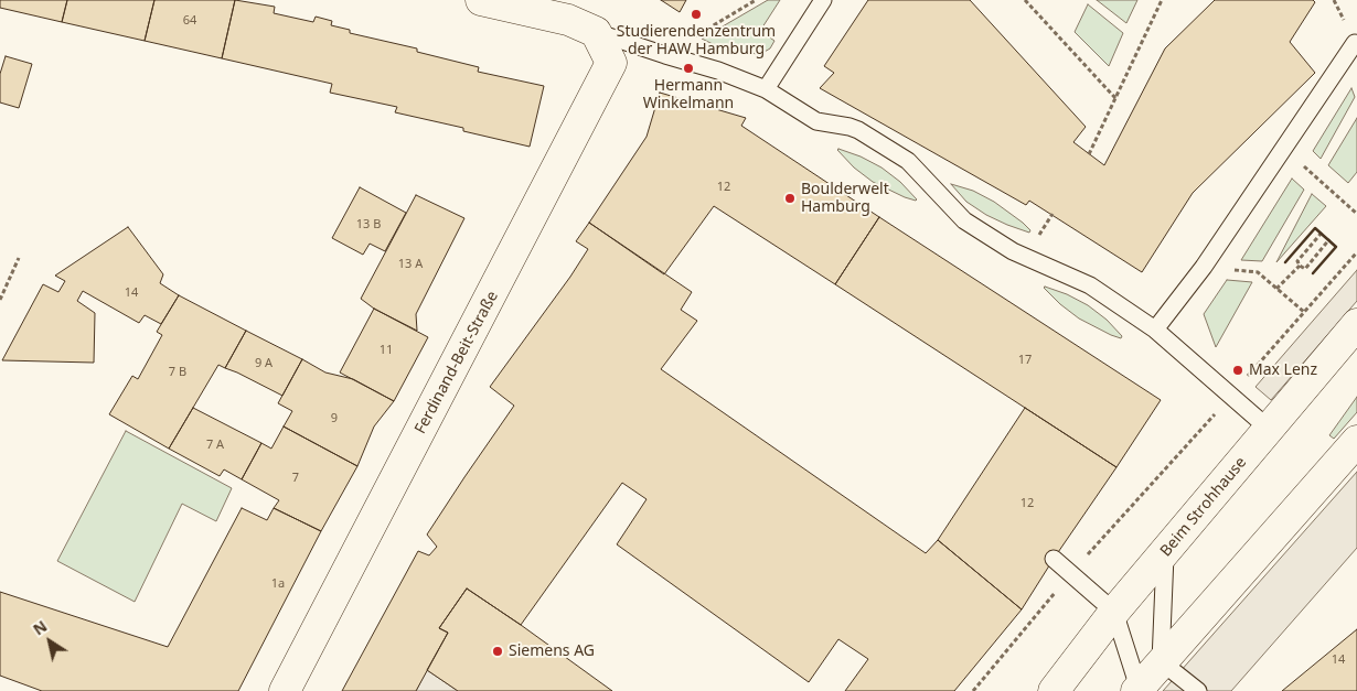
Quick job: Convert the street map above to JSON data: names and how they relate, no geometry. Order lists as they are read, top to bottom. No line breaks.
{"streets":{"street":["Ferdinand-Beit-Straße","Beim Strohhause"]},"places":["Studierendenzentrum der HAW Hamburg","Hermann Winkelmann","Boulderwelt Hamburg","Max Lenz","Siemens AG"],"house_numbers":["64","12","13 B","13 A","14","11","17","9 A","7 B","9","7 A","7","12","1a","14"],"north":"top left"}
